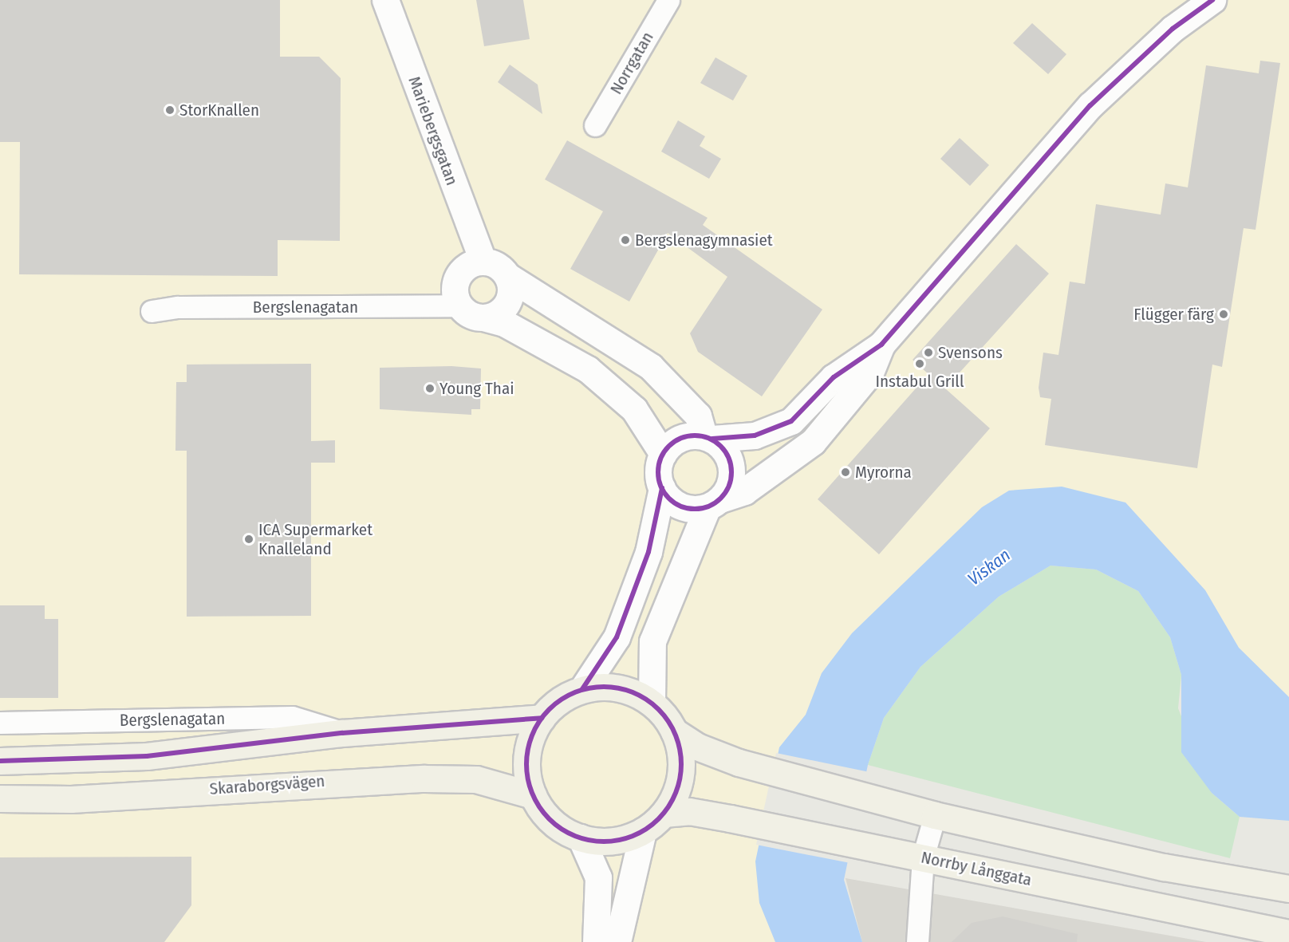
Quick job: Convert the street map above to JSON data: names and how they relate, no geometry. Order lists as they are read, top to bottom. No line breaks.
{"streets":{"main road":["Skaraborgsvägen","Norrby Långgata"],"street":["Norrgatan","Mariebergsgatan","Bergslenagatan"]},"crossings":[["Mariebergsgatan","Bergslenagatan"],["Skaraborgsvägen","Norrby Långgata"]],"water":["Viskan"],"places":["StorKnallen","Bergslenagymnasiet","Flügger färg","Svensons","Instabul Grill","Young Thai","Myrorna","ICA Supermarket Knalleland"]}
